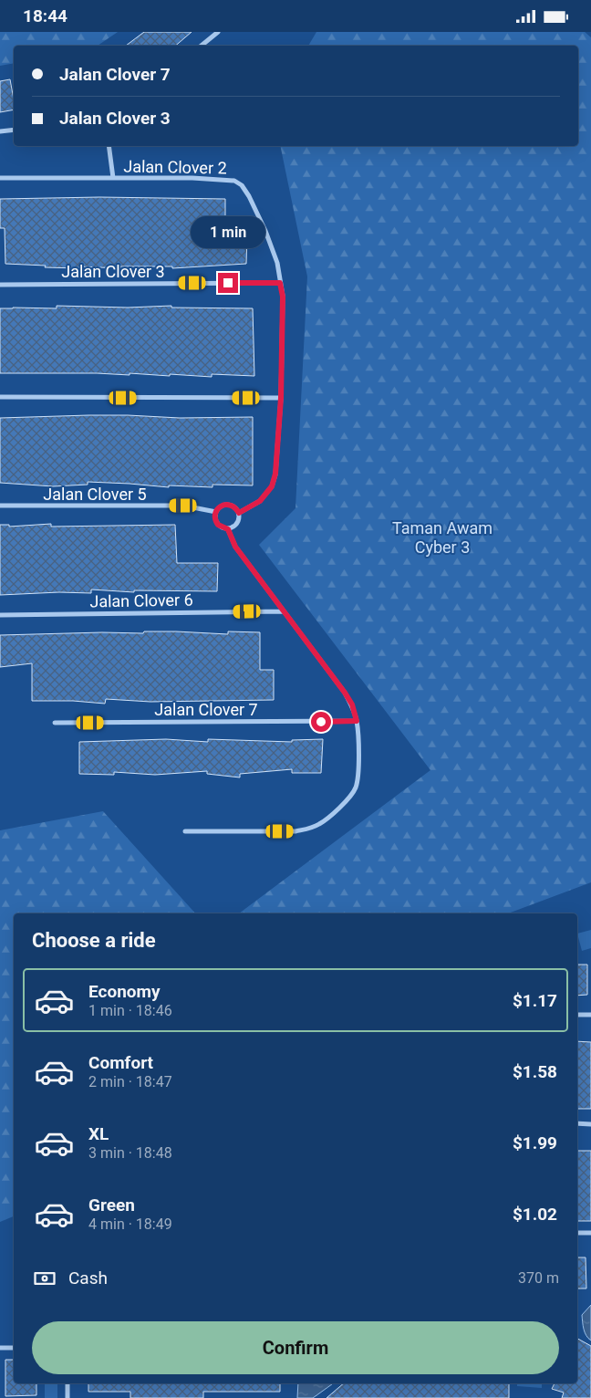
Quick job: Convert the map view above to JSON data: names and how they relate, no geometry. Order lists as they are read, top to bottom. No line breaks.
{"streets":{"street":["Jalan Clover 2","Jalan Clover 3","Jalan Clover 5","Jalan Clover 6","Jalan Clover 7"]},"crossings":[["Jalan Clover 2","Jalan Clover 3"],["Jalan Clover 2","Jalan Clover 5"]],"parks":["Taman Awam Cyber 3"],"page":{"status":"18:44","banner":["Jalan Clover 7","Jalan Clover 3"],"bubble":"1 min","heading":"Choose a ride","list":[{"name":"Economy","note":"1 min · 18:46","value":"$1.17"},{"name":"Comfort","note":"2 min · 18:47","value":"$1.58"},{"name":"XL","note":"3 min · 18:48","value":"$1.99"},{"name":"Green","note":"4 min · 18:49","value":"$1.02"}],"pay":["Cash","370 m"],"buttons":"Confirm"}}
